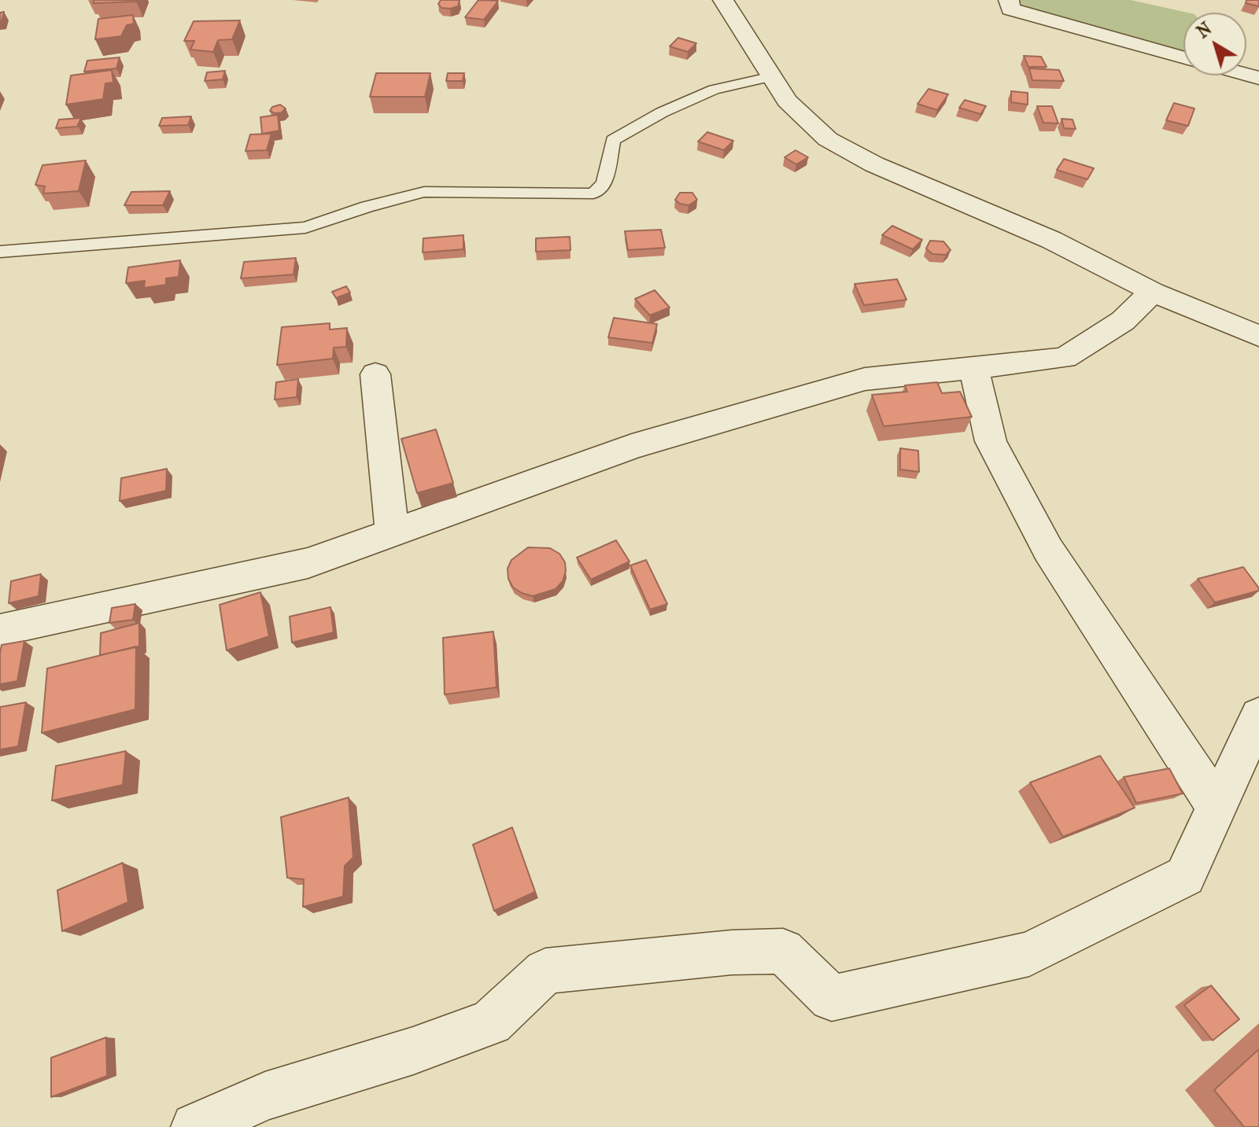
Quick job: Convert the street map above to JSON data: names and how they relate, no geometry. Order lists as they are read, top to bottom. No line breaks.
{"north":"top left"}
